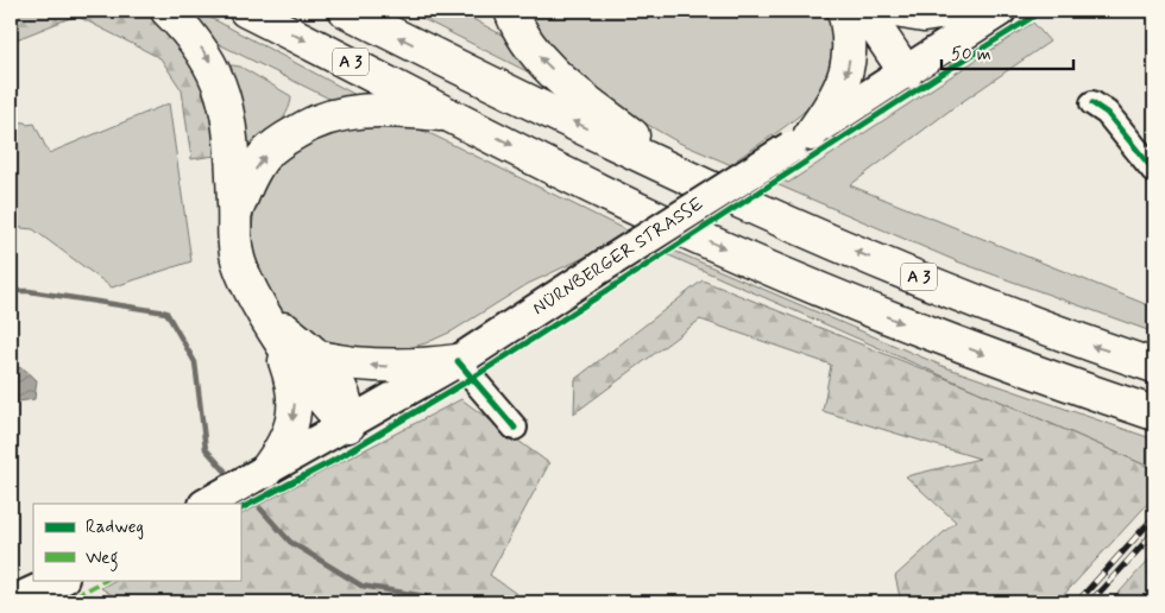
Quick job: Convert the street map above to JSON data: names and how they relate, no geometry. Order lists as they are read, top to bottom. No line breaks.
{"streets":{"highway":["A 3"],"main road":["NÜRNBERGER STRASSE"]},"legend":["Radweg","Weg"],"scale_bar":"50 m"}
